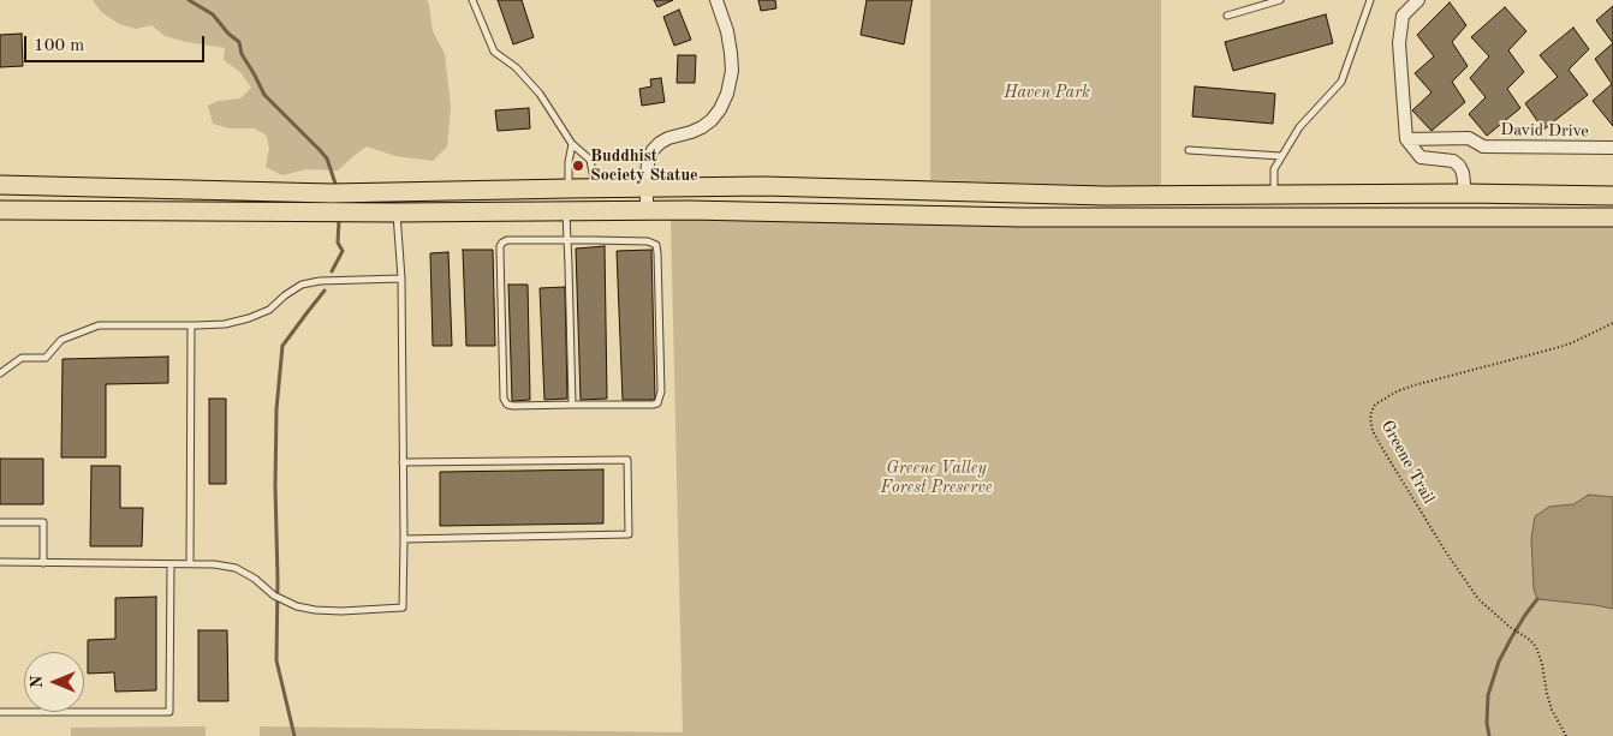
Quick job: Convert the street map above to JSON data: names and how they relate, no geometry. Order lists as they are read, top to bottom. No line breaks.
{"streets":{"street":["David Drive"],"path":["Greene Trail"]},"parks":["Haven Park","Greene Valley Forest Preserve"],"places":["Buddhist Society Statue"],"scale_bar":"100 m","north":"left"}
